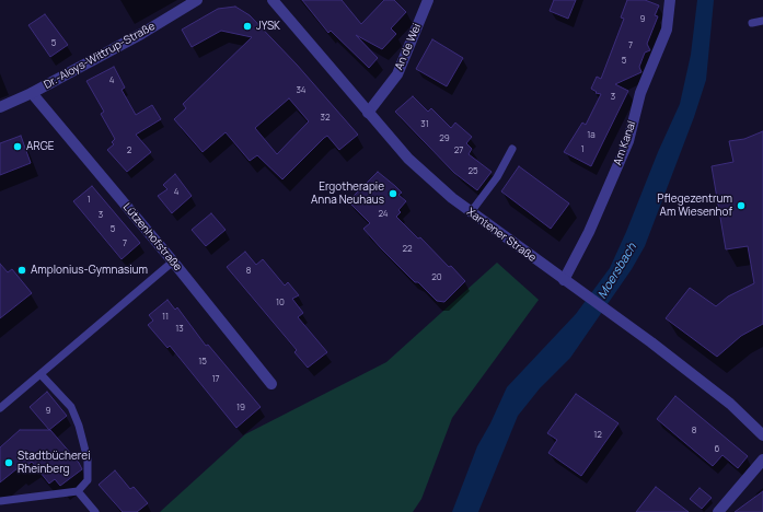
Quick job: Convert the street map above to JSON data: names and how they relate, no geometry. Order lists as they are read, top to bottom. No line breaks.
{"streets":{"street":["An de Wei","Dr.-Aloys-Wittrup-Straße","Am Kanal","Xantener Straße","Lützenhofstraße"]},"crossings":[["An de Wei","Xantener Straße"],["Dr.-Aloys-Wittrup-Straße","Lützenhofstraße"],["Am Kanal","Xantener Straße"]],"water":["Moersbach"],"places":["JYSK","ARGE","Ergotherapie Anna Neuhaus","Pflegezentrum Am Wiesenhof","Amplonius-Gymnasium","Stadtbücherei Rheinberg"],"house_numbers":["9","5","7","5","4","34","3","32","31","1a","29","1","2","27","25","4","1","24","3","5","7","22","8","20","10","11","13","15","17","19","9","8","12","6"]}
